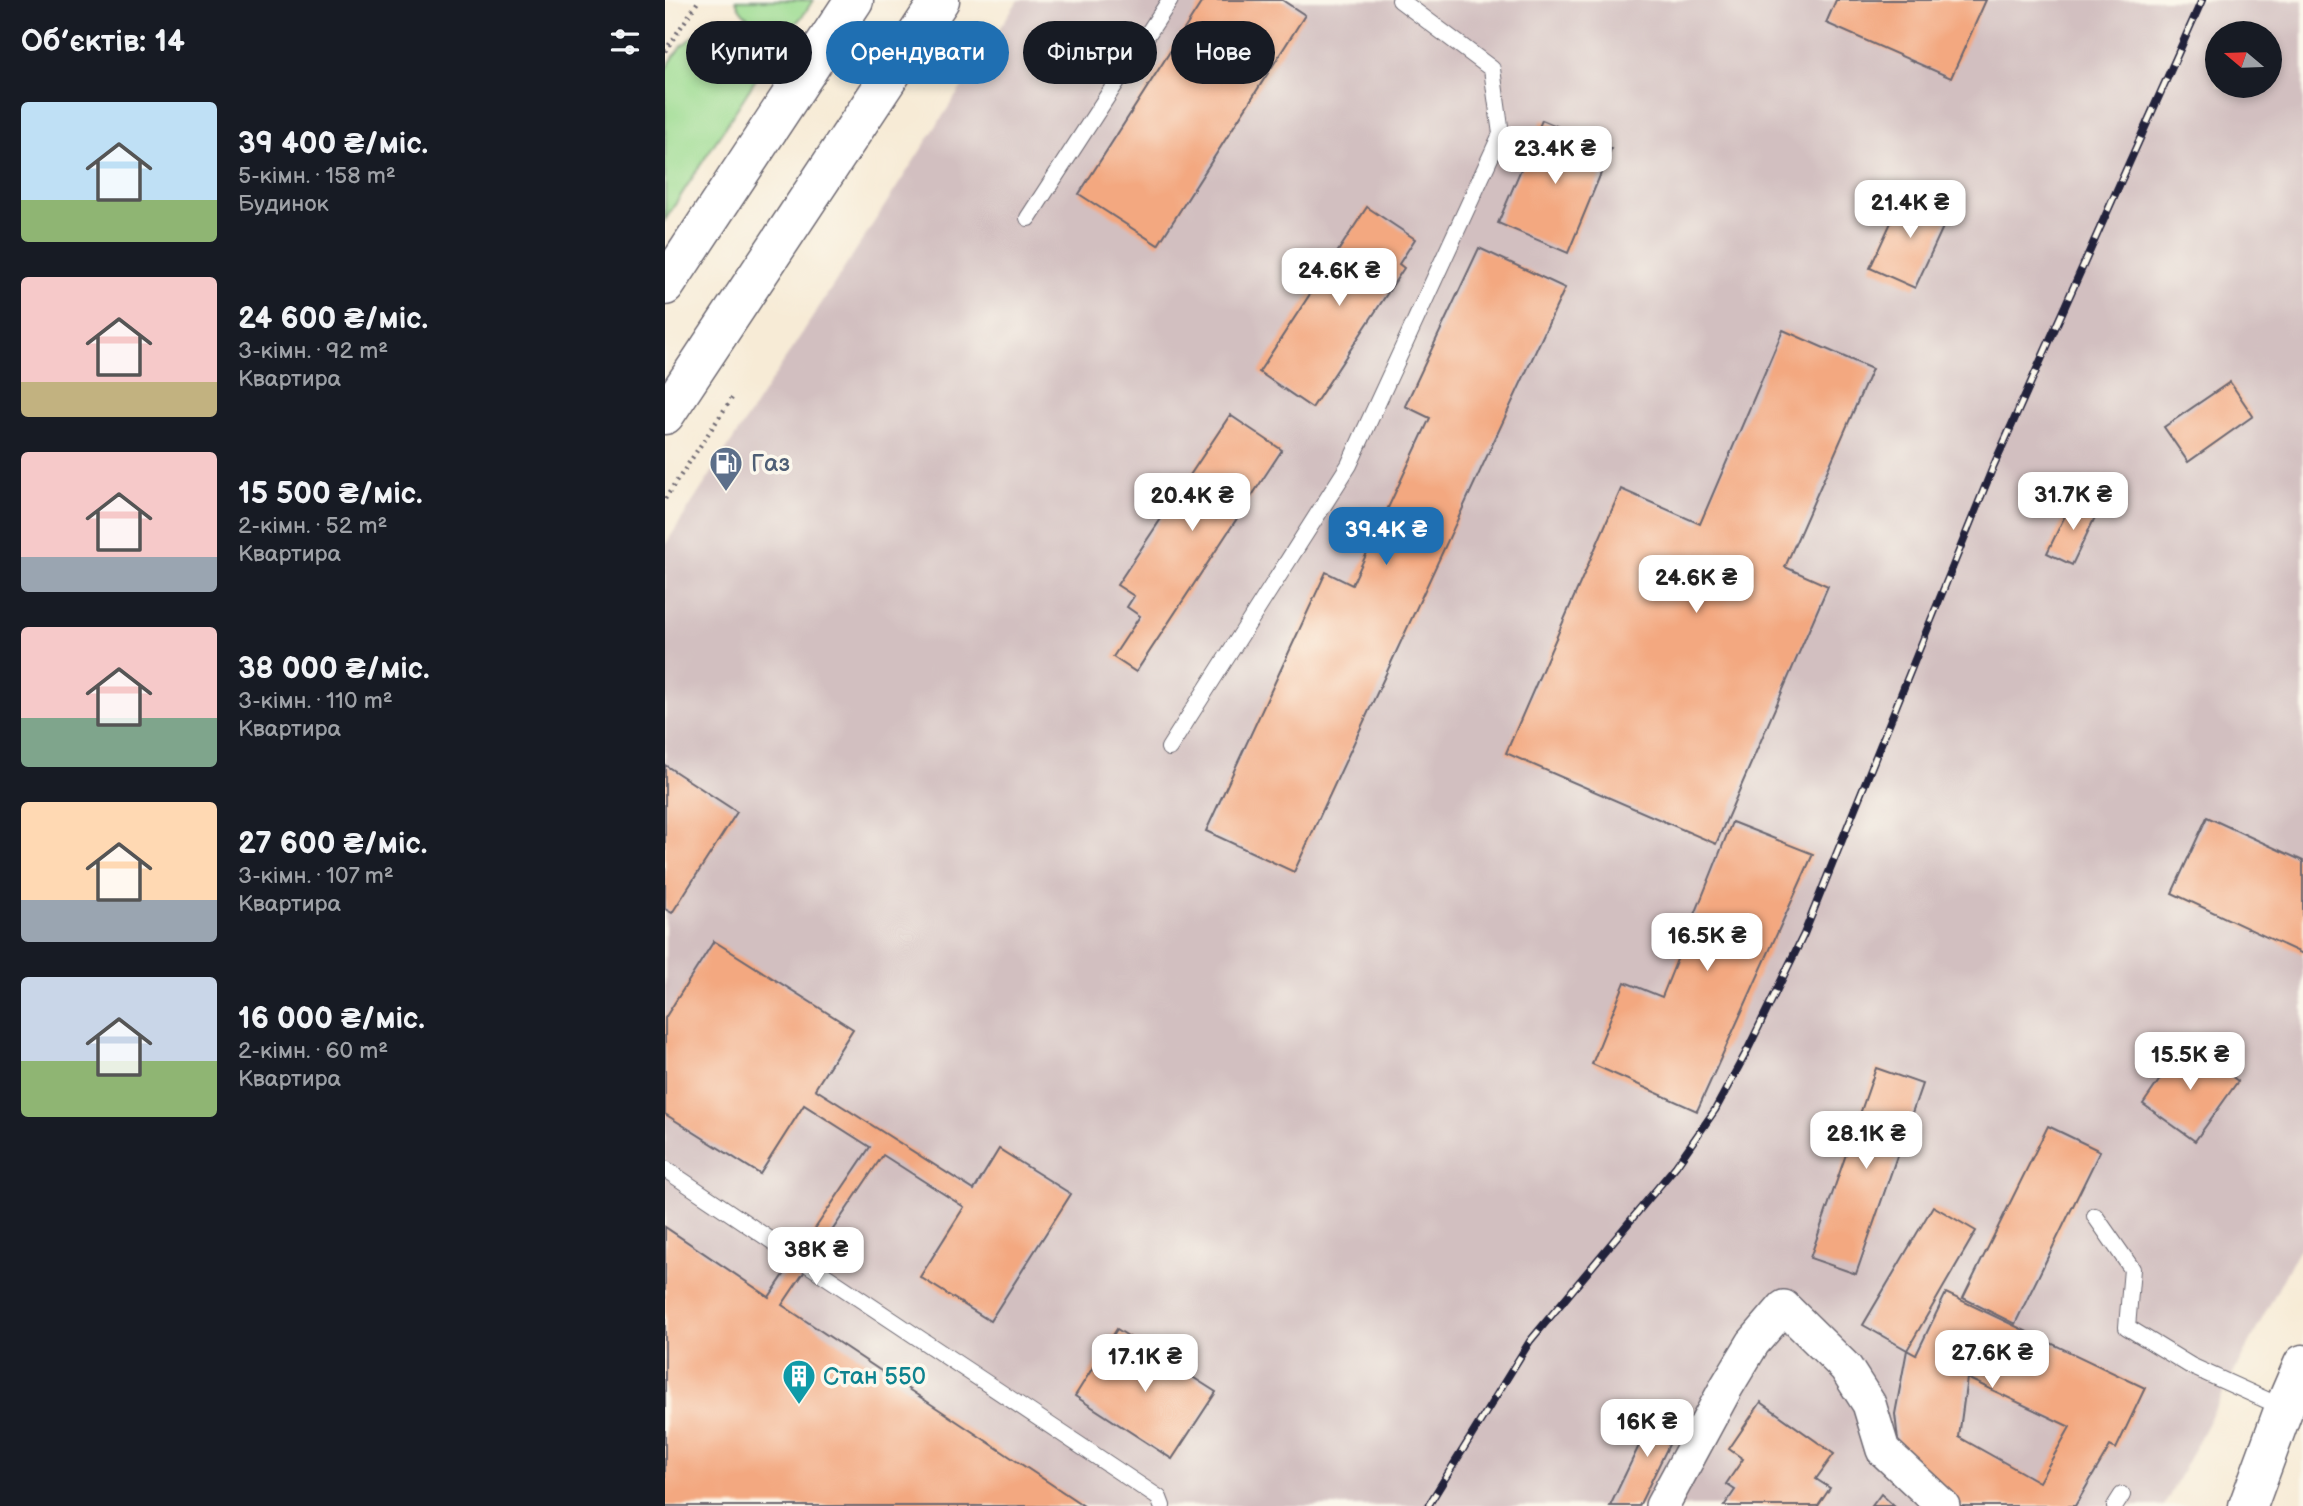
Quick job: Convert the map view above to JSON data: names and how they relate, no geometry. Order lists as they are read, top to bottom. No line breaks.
{"places":{"fuel station":["Газ"],"building":["Стан 550"]},"north":"left","page":{"heading":"Об’єктів: 14","chip":["Купити","Орендувати","Фільтри","Нове"],"list":[{"name":"39 400 ₴/міс.","note":"5-кімн. · 158 m² · Будинок"},{"name":"24 600 ₴/міс.","note":"3-кімн. · 92 m² · Квартира"},{"name":"15 500 ₴/міс.","note":"2-кімн. · 52 m² · Квартира"},{"name":"38 000 ₴/міс.","note":"3-кімн. · 110 m² · Квартира"},{"name":"27 600 ₴/міс.","note":"3-кімн. · 107 m² · Квартира"},{"name":"16 000 ₴/міс.","note":"2-кімн. · 60 m² · Квартира"}],"price":["23.4K ₴","21.4K ₴","24.6K ₴","31.7K ₴","20.4K ₴","39.4K ₴","24.6K ₴","16.5K ₴","15.5K ₴","28.1K ₴","38K ₴","27.6K ₴","17.1K ₴","16K ₴"]}}
